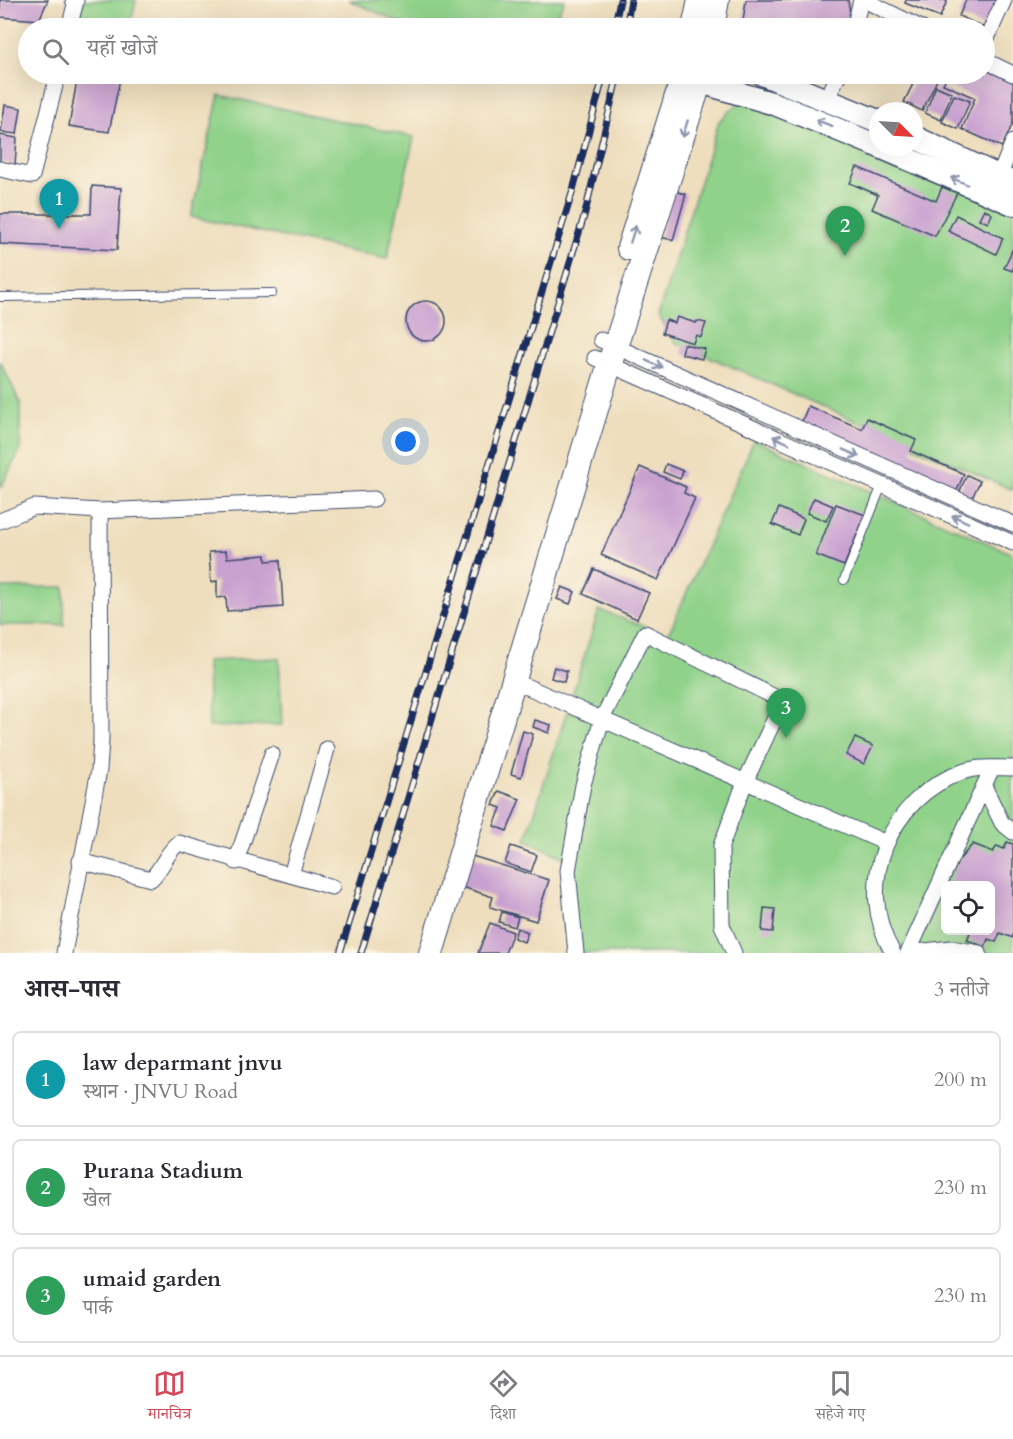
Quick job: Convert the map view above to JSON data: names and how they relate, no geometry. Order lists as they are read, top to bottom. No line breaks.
{"north":"bottom right","page":{"search":"यहाँ खोजें","pins":["1","2","3"],"heading":["आस-पास","3 नतीजे"],"list":[{"mark":"1","name":"law deparmant jnvu","note":"स्थान · JNVU Road","value":"200 m"},{"mark":"2","name":"Purana Stadium","note":"खेल","value":"230 m"},{"mark":"3","name":"umaid garden","note":"पार्क","value":"230 m"}],"nav":["मानचित्र","दिशा","सहेजे गए"]}}
